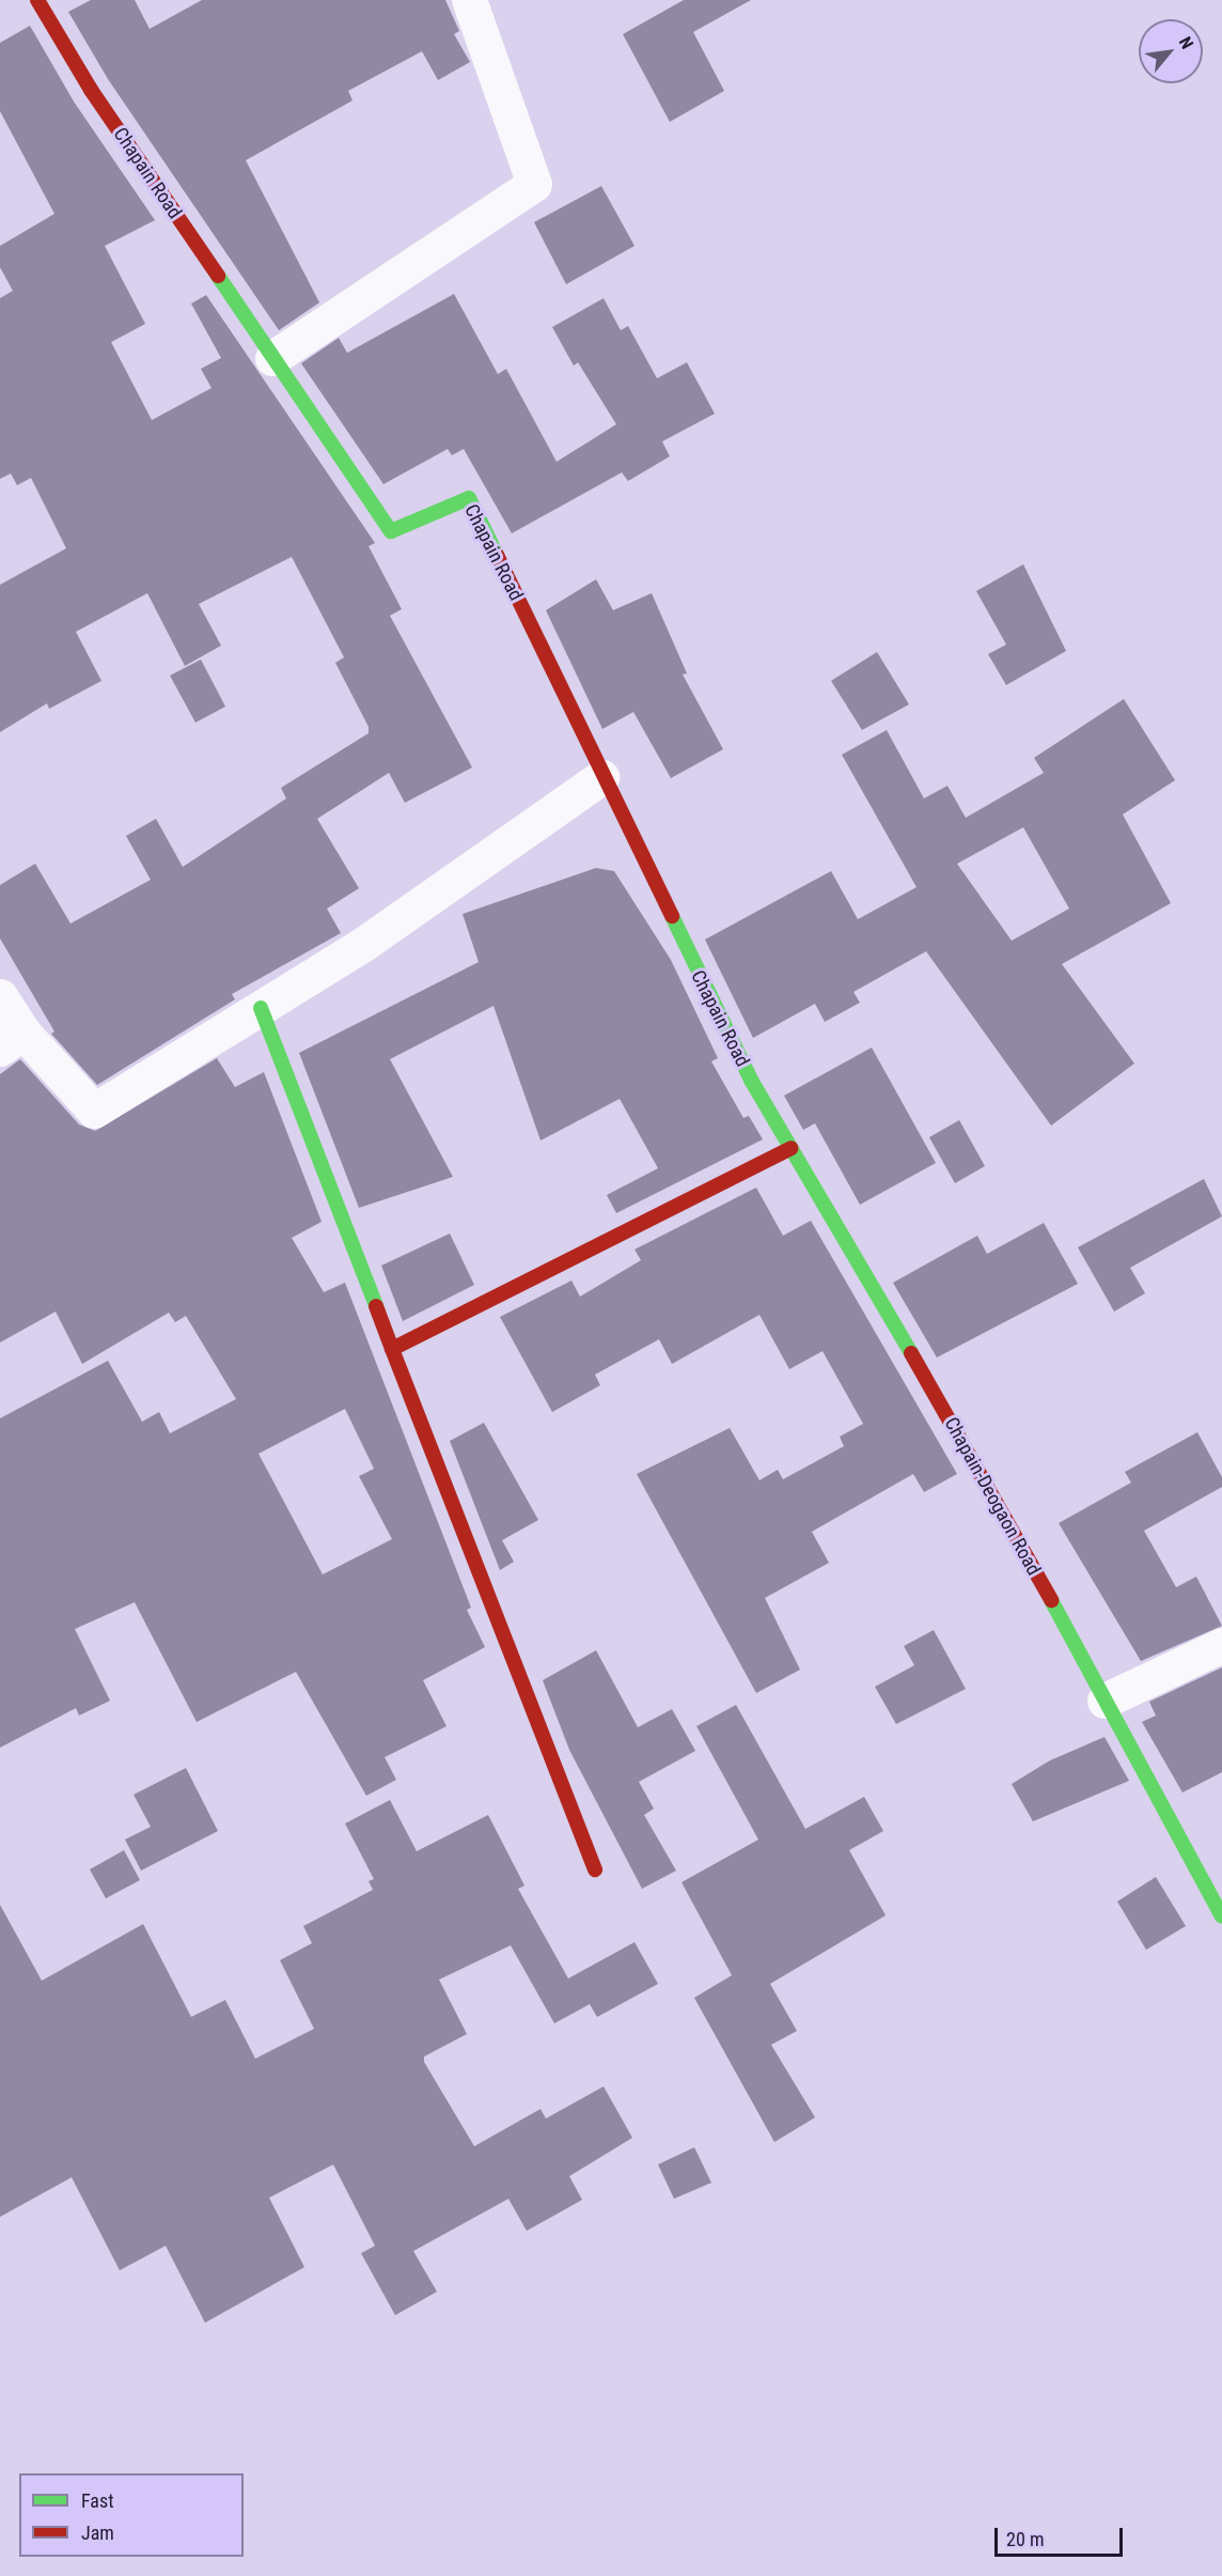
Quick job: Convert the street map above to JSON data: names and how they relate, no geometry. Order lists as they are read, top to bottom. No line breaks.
{"streets":{"street":["Chapain Road","Chapain-Deogaon Road"]},"crossings":[["Chapain Road","Chapain-Deogaon Road"]],"legend":["Fast","Jam"],"scale_bar":"20 m","north":"top right"}
